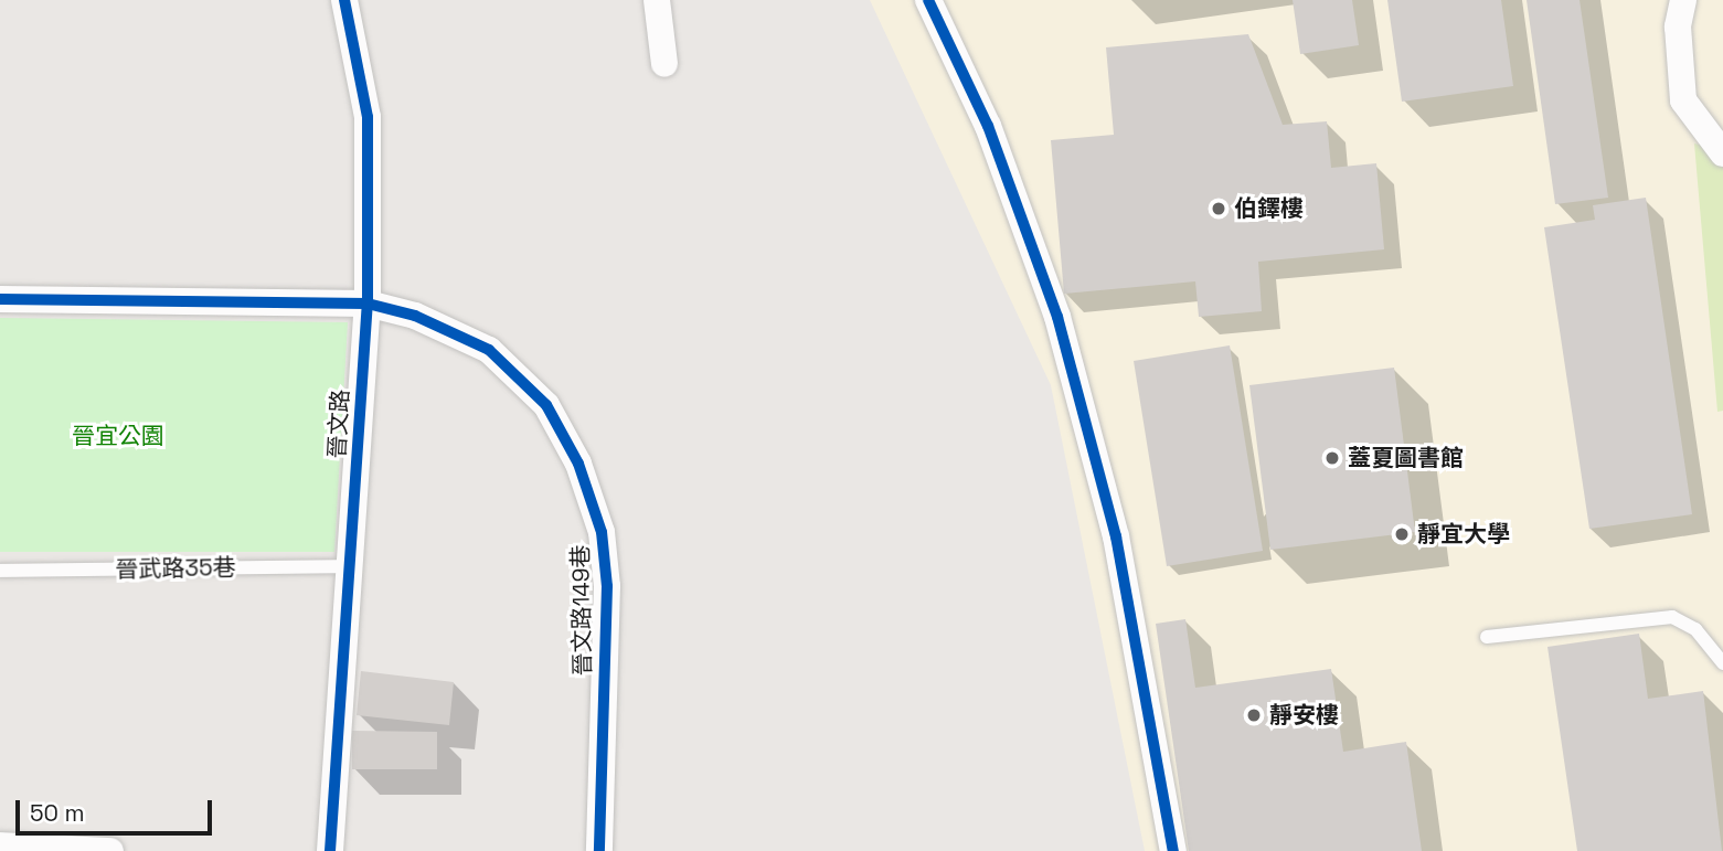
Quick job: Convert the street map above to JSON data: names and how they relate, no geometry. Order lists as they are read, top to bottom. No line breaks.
{"streets":{"street":["晉文路","晉文路149巷"],"lane":["晉武路35巷"]},"crossings":[["晉文路","晉武路35巷"],["晉文路","晉文路149巷"]],"parks":["晉宜公園"],"places":["伯鐸樓","蓋夏圖書館","靜宜大學","靜安樓"],"scale_bar":"50 m"}
